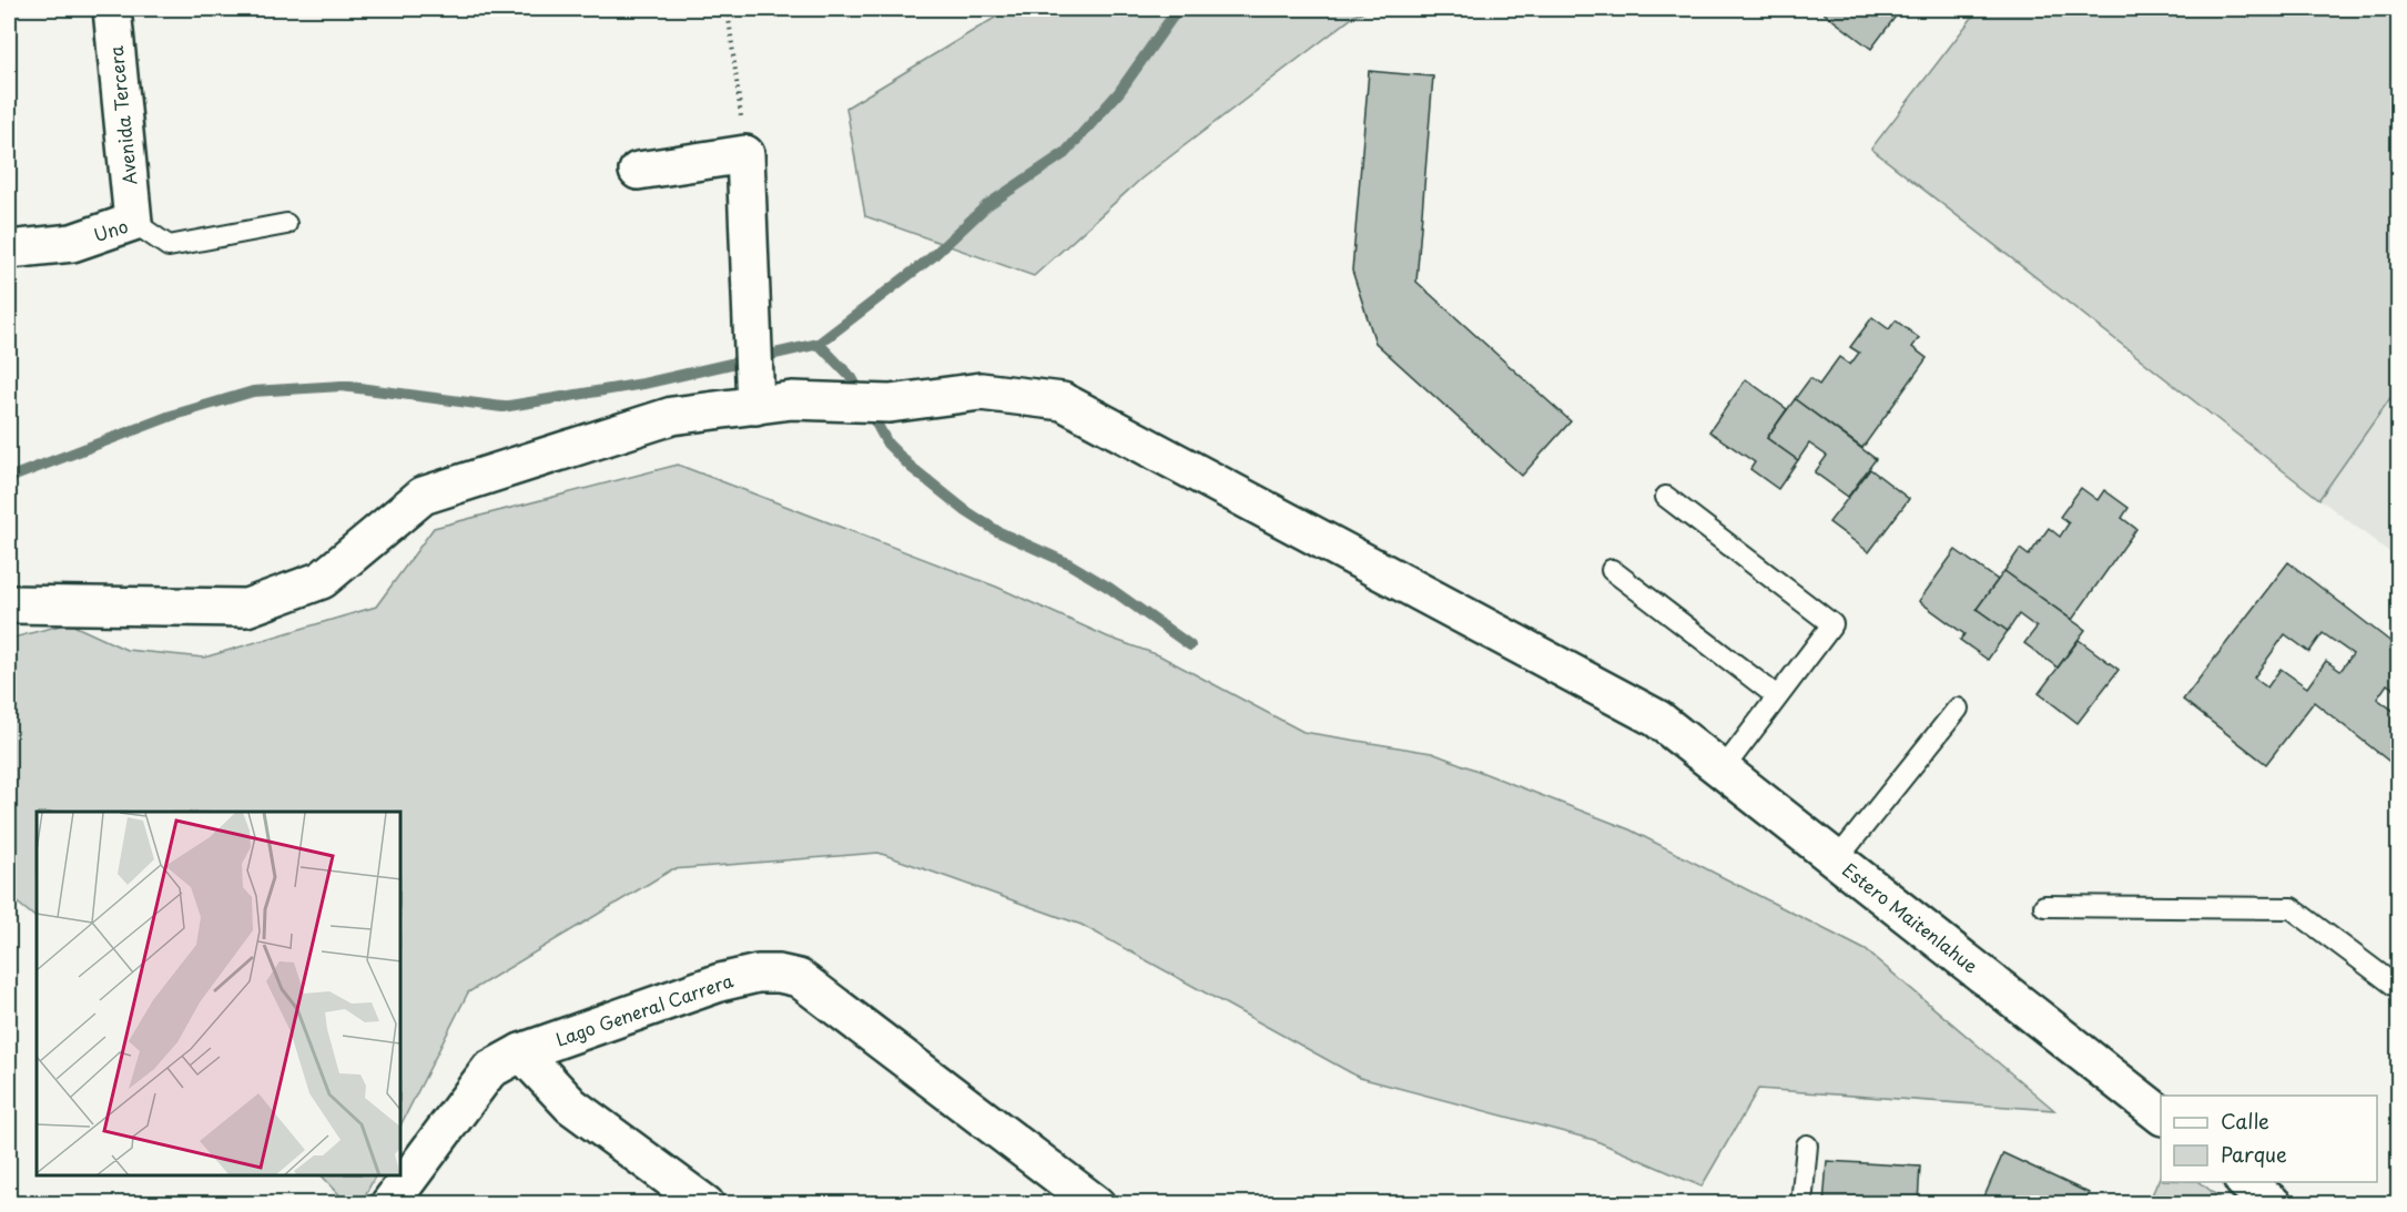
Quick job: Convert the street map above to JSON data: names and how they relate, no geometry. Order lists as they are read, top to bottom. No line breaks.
{"streets":{"street":["Avenida Tercera","Uno","Estero Maitenlahue","Lago General Carrera"]},"crossings":[["Avenida Tercera","Uno"]],"legend":["Calle","Parque"]}
